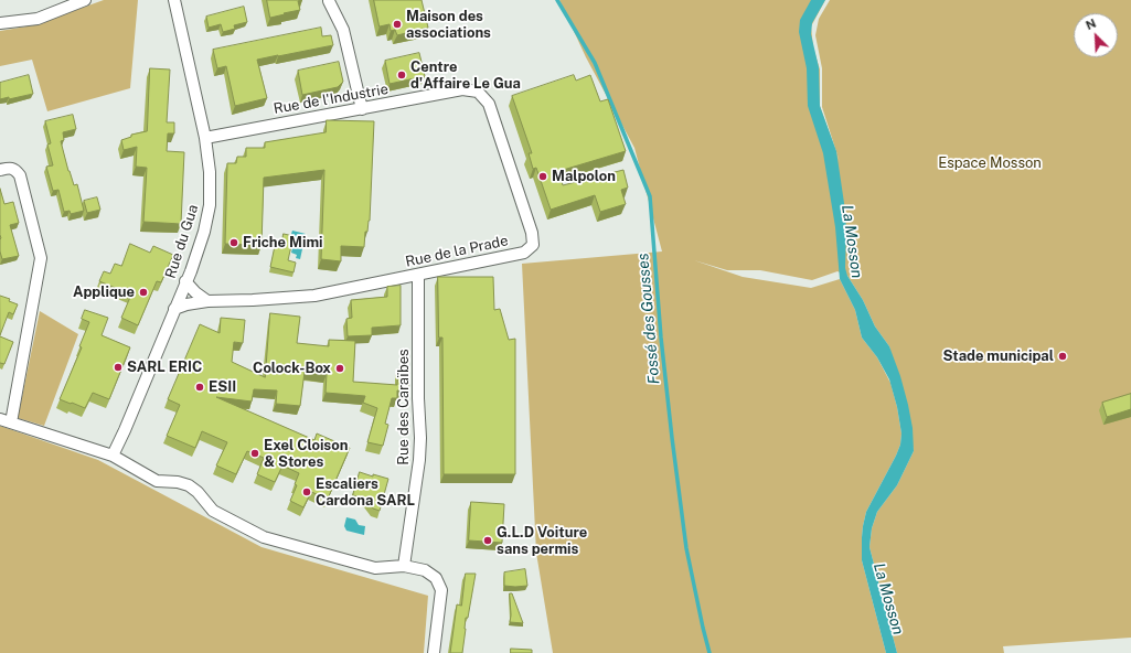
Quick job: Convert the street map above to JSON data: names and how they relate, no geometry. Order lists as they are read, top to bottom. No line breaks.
{"streets":{"street":["Rue de l'Industrie","Rue du Gua","Rue de la Prade","Rue des Caraïbes"]},"crossings":[["Rue de l'Industrie","Rue du Gua"],["Rue de l'Industrie","Rue de la Prade"],["Rue du Gua","Rue de la Prade"],["Rue de la Prade","Rue des Caraïbes"]],"water":["La Mosson","Fossé des Gousses"],"parks":["Espace Mosson"],"places":["Maison des associations","Centre d'Affaire Le Gua","Malpolon","Friche Mimi","Applique","Stade municipal","SARL ERIC","Colock-Box","ESII","Exel Cloison & Stores","Escaliers Cardona SARL","G.L.D Voiture sans permis"],"north":"top left"}
